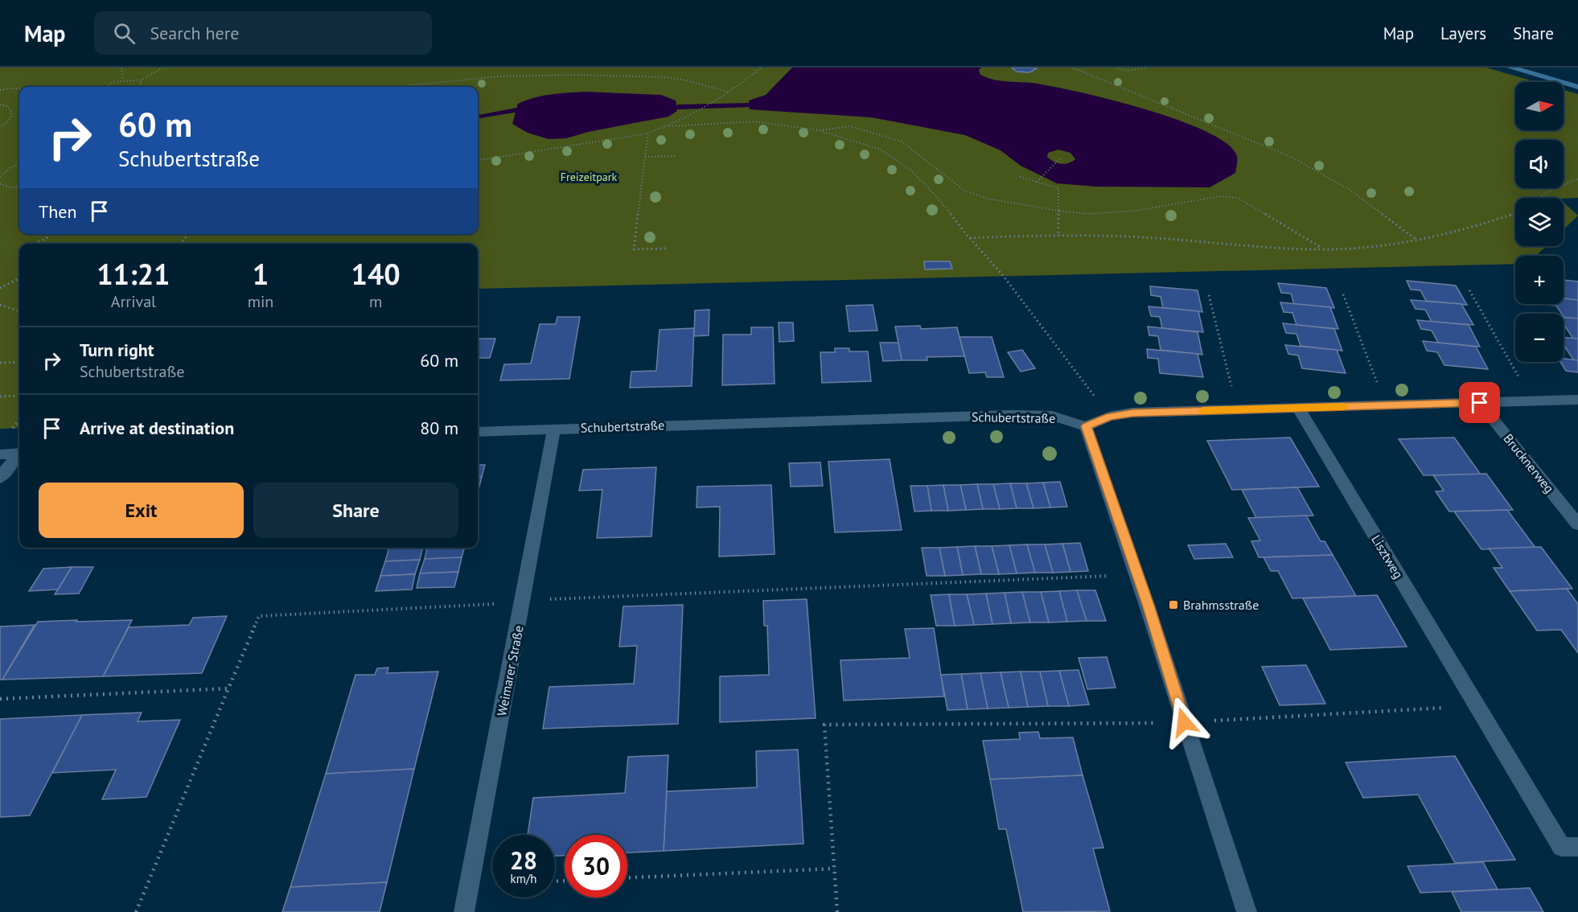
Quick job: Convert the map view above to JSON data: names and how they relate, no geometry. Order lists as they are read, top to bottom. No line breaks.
{"streets":{"street":["Schubertstraße","Brucknerweg","Lisztweg","Weimarer Straße"]},"crossings":[["Schubertstraße","Weimarer Straße"]],"parks":["Freizeitpark"],"places":{"transit":["Brahmsstraße"]},"north":"right","page":{"header":"Map","search":"Search here","nav":["Map","Layers","Share"],"map_buttons":["+","−"],"turn":["60 m","Schubertstraße"],"then":"Then","eta":["11:21","Arrival","1","min","140","m"],"list":[{"name":"Turn right","note":"Schubertstraße","value":"60 m"},{"name":"Arrive at destination","value":"80 m"}],"buttons":["Exit","Share"],"speed":"28 km/h","limit":"30"}}
